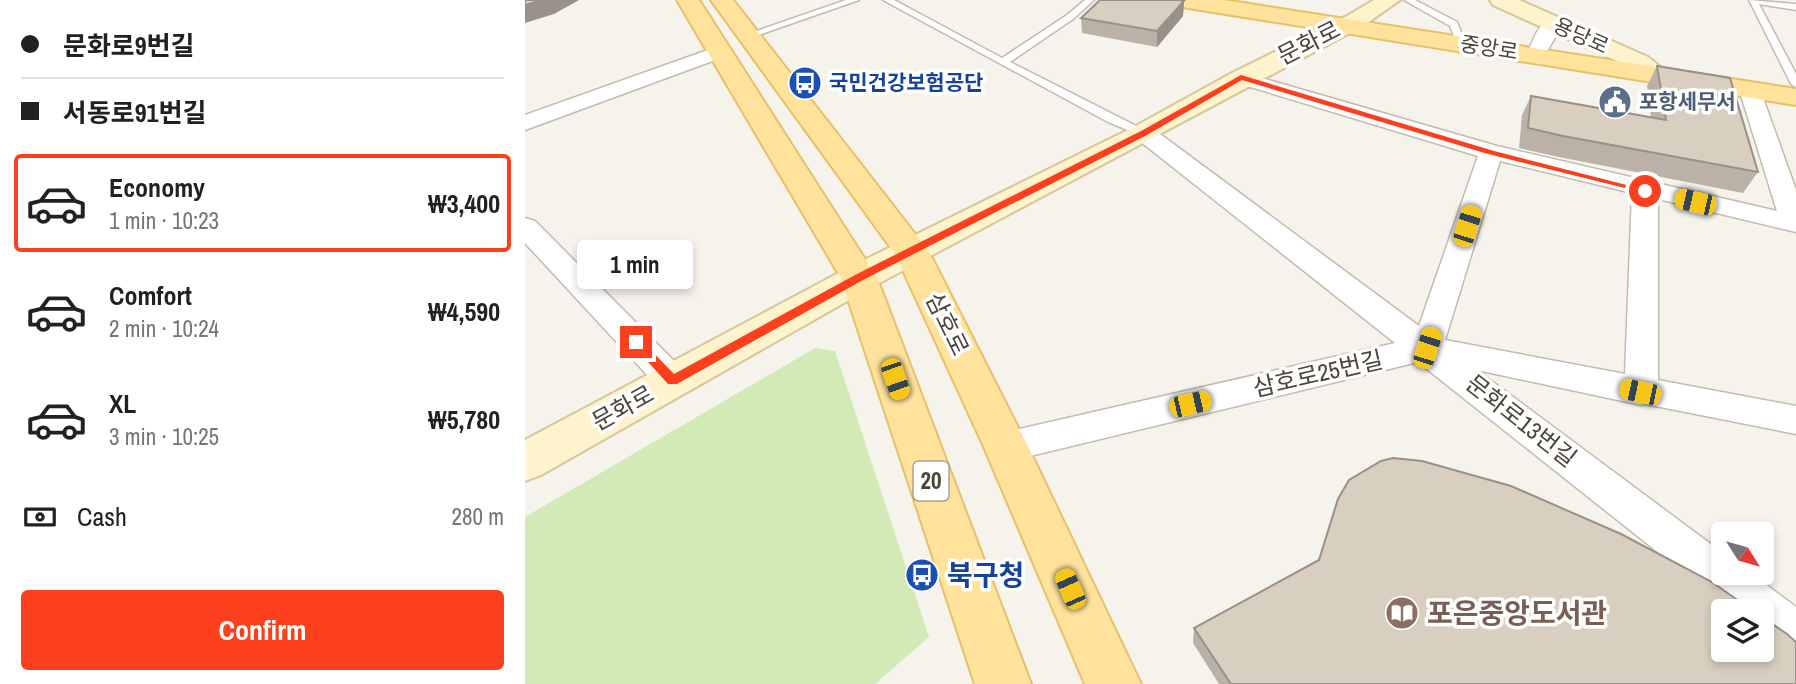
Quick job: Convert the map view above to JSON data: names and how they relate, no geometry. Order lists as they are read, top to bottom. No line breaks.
{"streets":{"main road":["중앙로","삼호로","20"],"street":["용당로","문화로","삼호로25번길","문화로13번길"]},"crossings":[["용당로","중앙로"],["문화로","중앙로"],["문화로","삼호로"],["문화로","문화로13번길"],["문화로","20"],["삼호로","삼호로25번길"],["삼호로25번길","문화로13번길"]],"places":{"bus stop":["국민건강보험공단","북구청"],"public building":["포항세무서"],"library":["포은중앙도서관"]},"north":"bottom right","page":{"banner":["문화로9번길","서동로91번길"],"list":[{"name":"Economy","note":"1 min · 10:23","value":"₩3,400"},{"name":"Comfort","note":"2 min · 10:24","value":"₩4,590"},{"name":"XL","note":"3 min · 10:25","value":"₩5,780"}],"bubble":"1 min","pay":["Cash","280 m"],"buttons":"Confirm"}}
